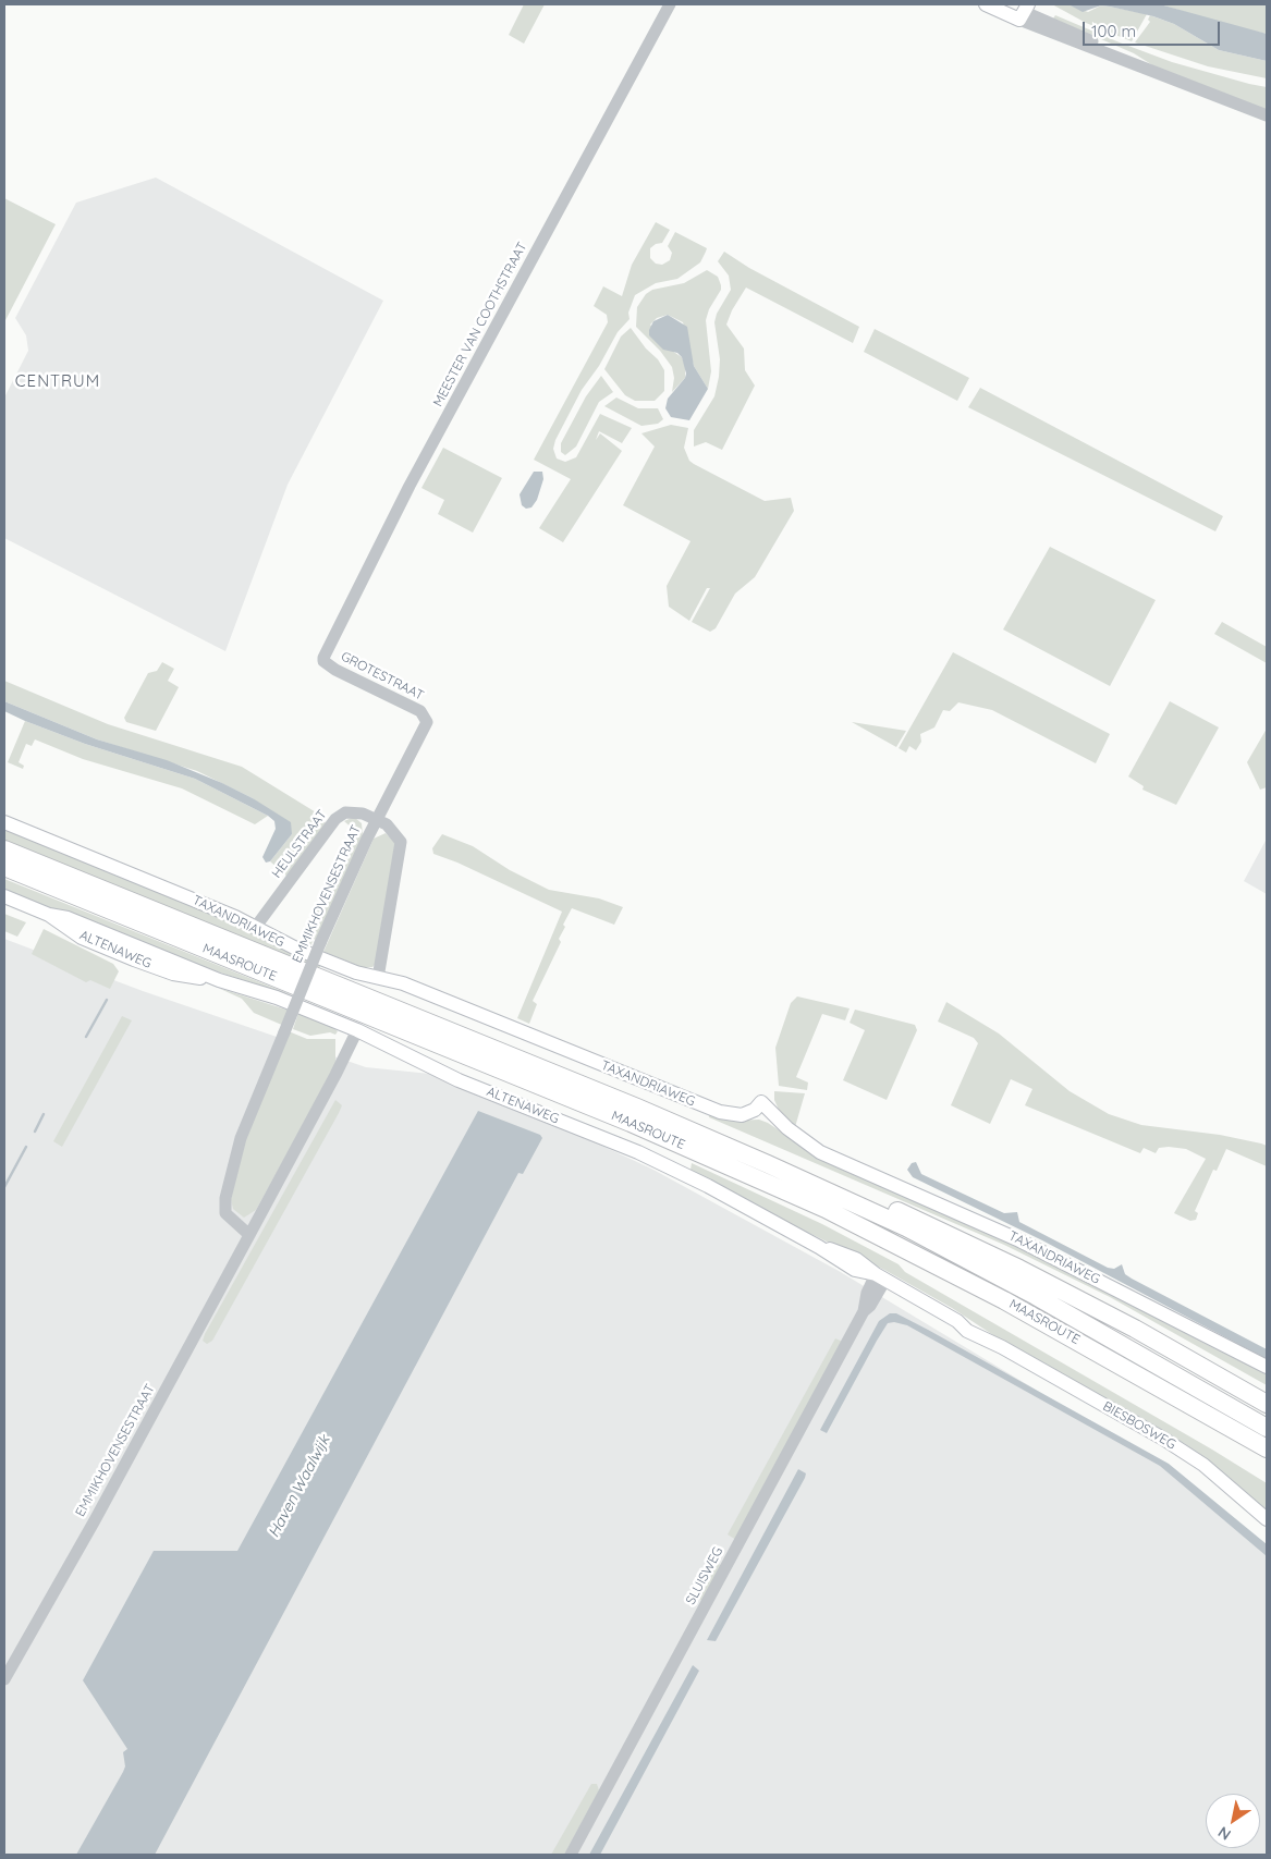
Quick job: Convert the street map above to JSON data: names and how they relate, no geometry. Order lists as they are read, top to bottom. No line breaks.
{"streets":{"highway":["MAASROUTE"],"main road":["TAXANDRIAWEG","ALTENAWEG","BIESBOSWEG"],"street":["MEESTER VAN COOTHSTRAAT","GROTESTRAAT","HEULSTRAAT","EMMIKHOVENSESTRAAT","SLUISWEG"]},"crossings":[["MEESTER VAN COOTHSTRAAT","GROTESTRAAT"],["GROTESTRAAT","EMMIKHOVENSESTRAAT"],["HEULSTRAAT","EMMIKHOVENSESTRAAT"],["HEULSTRAAT","TAXANDRIAWEG"],["EMMIKHOVENSESTRAAT","ALTENAWEG"],["ALTENAWEG","BIESBOSWEG"],["ALTENAWEG","SLUISWEG"],["BIESBOSWEG","SLUISWEG"]],"districts":["CENTRUM"],"water":["Haven Waalwijk"],"scale_bar":"100 m","north":"bottom left"}
